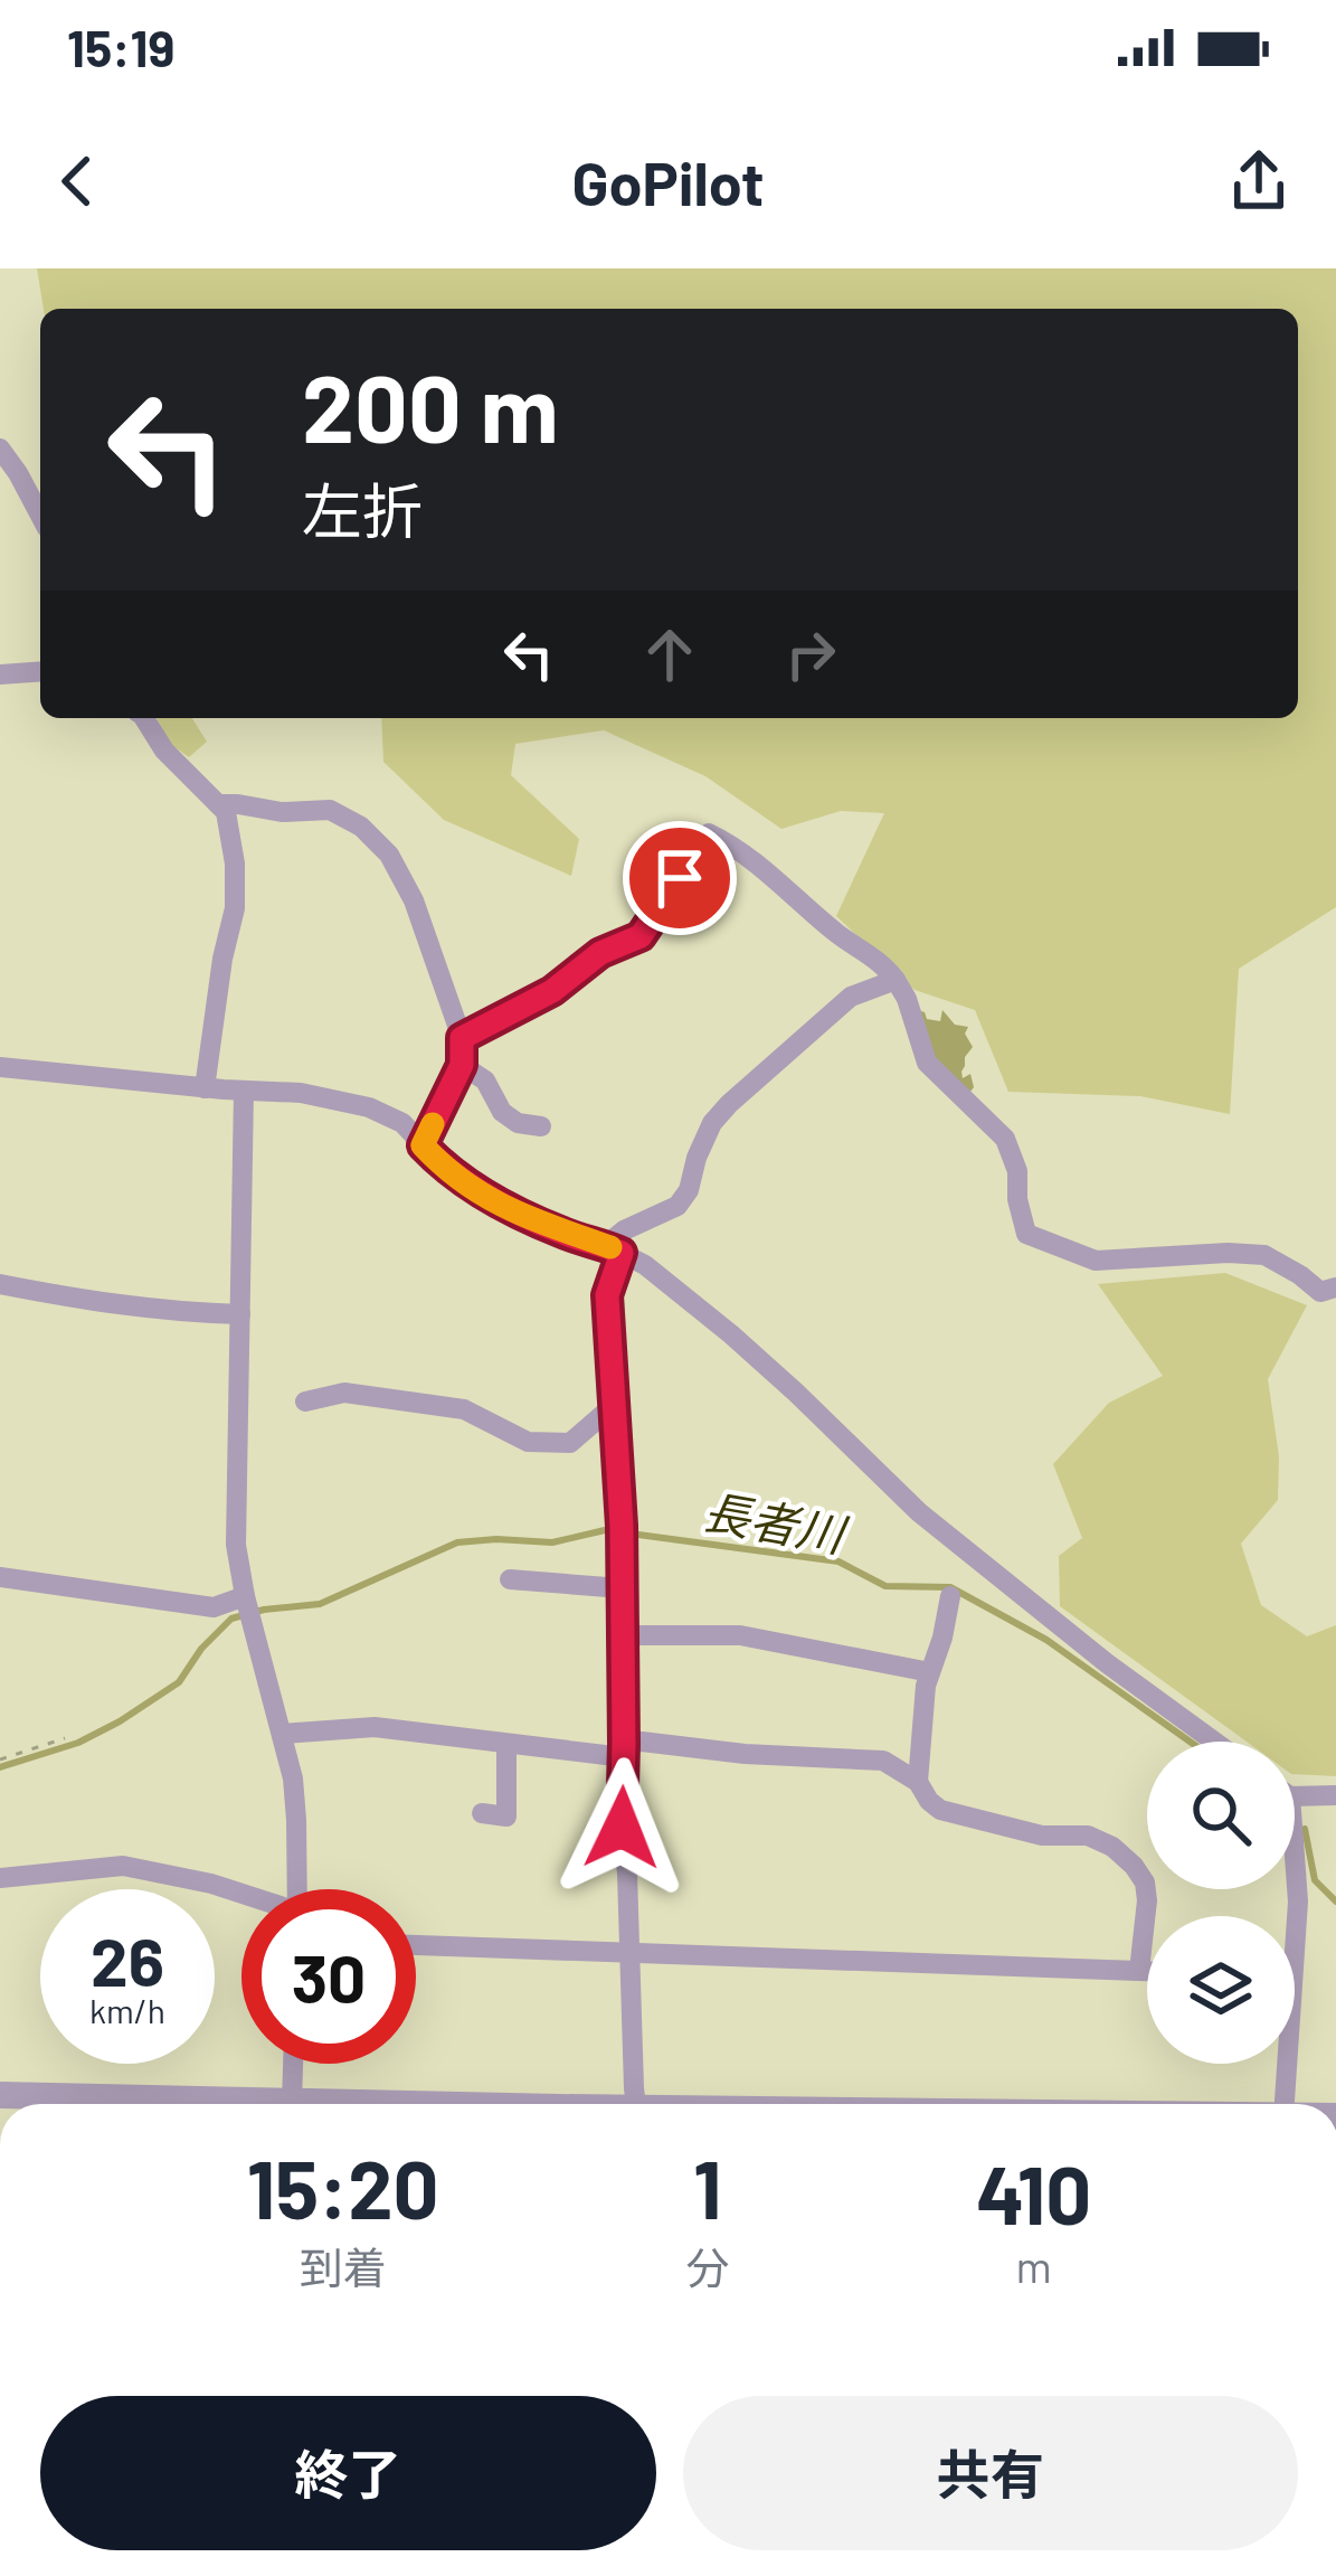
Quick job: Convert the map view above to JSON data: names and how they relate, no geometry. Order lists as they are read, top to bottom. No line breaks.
{"water":["長者川"],"page":{"status":"15:19","header":"GoPilot","turn":["200 m","左折"],"speed":"26 km/h","limit":"30","eta":["15:20","到着","1","分","410","m"],"buttons":["終了","共有"]}}
